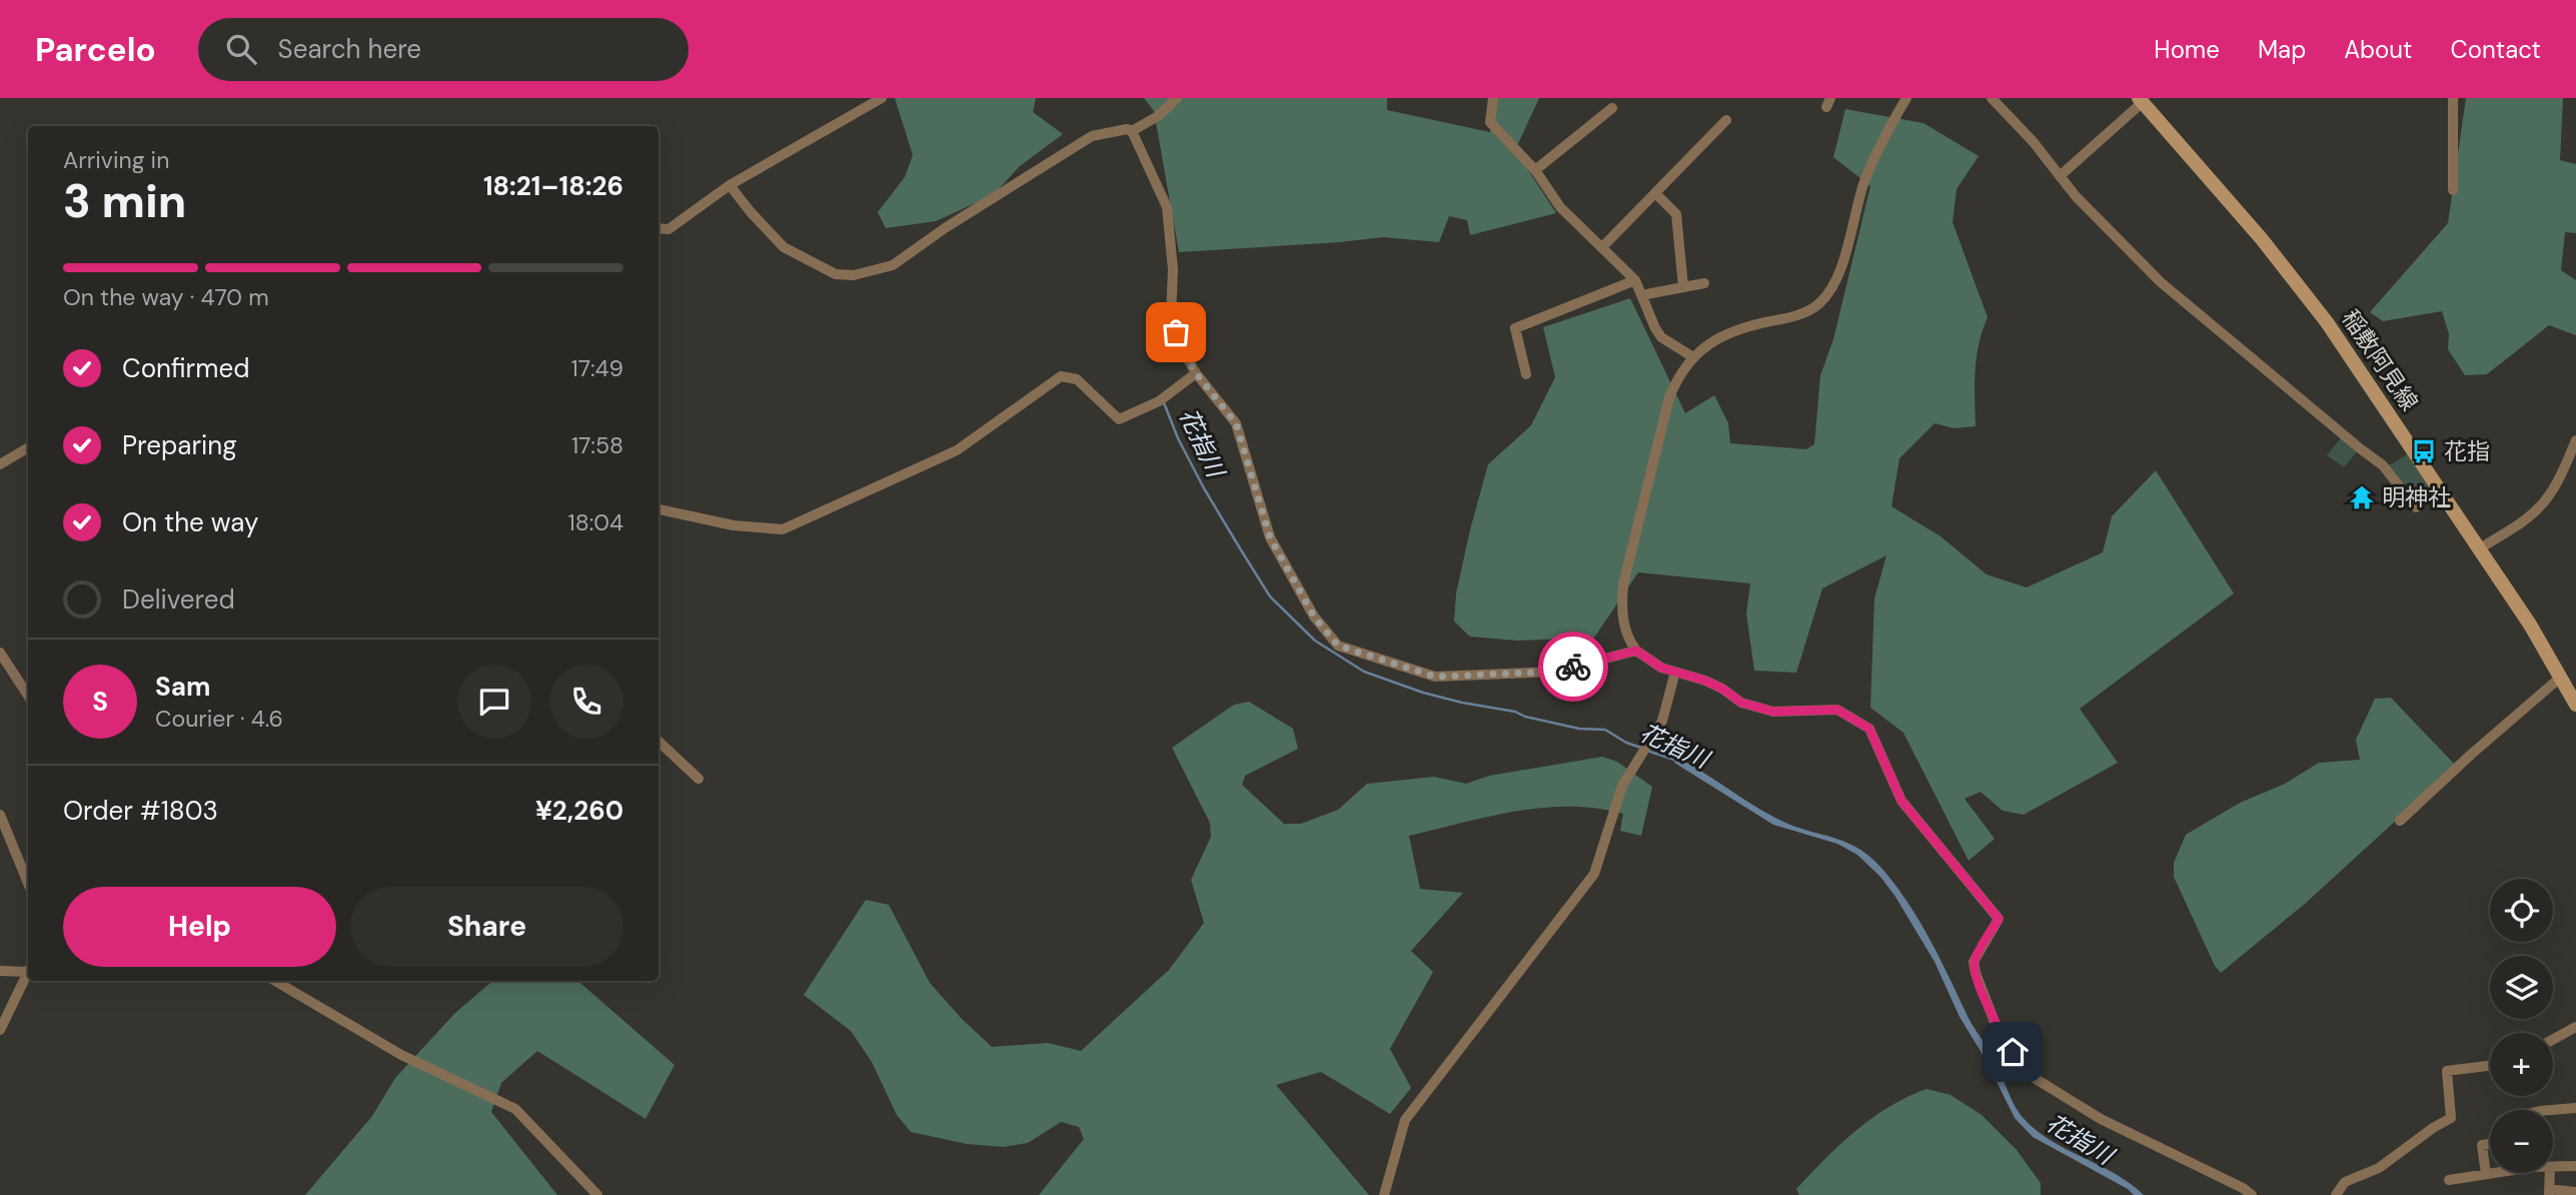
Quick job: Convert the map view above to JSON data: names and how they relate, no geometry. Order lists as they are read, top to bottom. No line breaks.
{"streets":{"main road":["稲敷阿見線"]},"water":["花指川"],"places":{"bus stop":["花指"],"temple":["明神社"]},"page":{"header":"Parcelo","search":"Search here","nav":["Home","Map","About","Contact"],"heading":["3 min","Arriving in","18:21–18:26"],"panel":["Sam","Courier · 4.6","Order #1803","¥2,260"],"bar":"On the way · 470 m","list":[["Confirmed","17:49"],["Preparing","17:58"],["On the way","18:04"],"Delivered"],"round":"S","buttons":["Help","Share"],"map_buttons":["+","−"]}}
